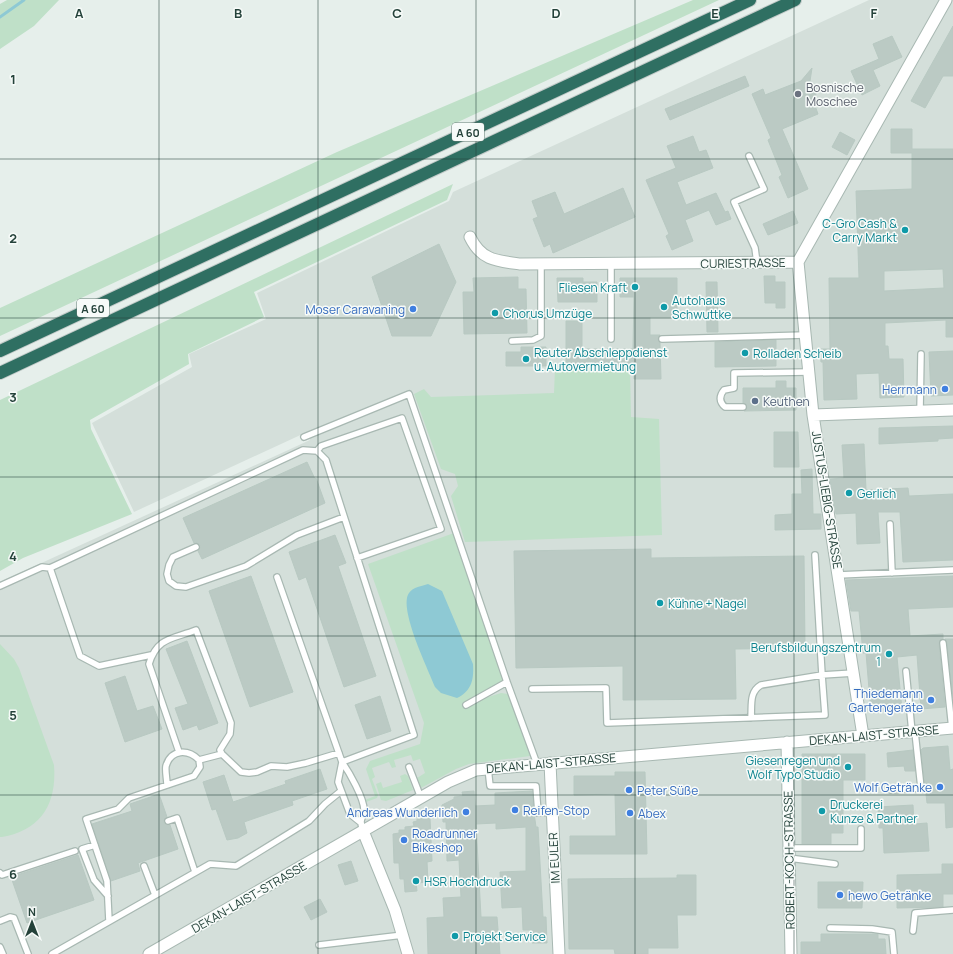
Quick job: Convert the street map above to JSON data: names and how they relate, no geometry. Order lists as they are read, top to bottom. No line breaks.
{"streets":{"highway":["A 60"],"street":["CURIESTRASSE","JUSTUS-LIEBIG-STRASSE","DEKAN-LAIST-STRASSE","IM EULER","ROBERT-KOCH-STRASSE"]},"crossings":[["CURIESTRASSE","JUSTUS-LIEBIG-STRASSE"],["JUSTUS-LIEBIG-STRASSE","DEKAN-LAIST-STRASSE"],["DEKAN-LAIST-STRASSE","IM EULER"],["DEKAN-LAIST-STRASSE","ROBERT-KOCH-STRASSE"]],"places":["Bosnische Moschee","C-Gro Cash & Carry Markt","Fliesen Kraft","Autohaus Schwuttke","Moser Caravaning","Chorus Umzüge","Rolladen Scheib","Reuter Abschleppdienst u. Autovermietung","Herrmann","Keuthen","Gerlich","Kühne + Nagel","Berufsbildungszentrum 1","Thiedemann Gartengeräte","Giesenregen und Wolf Typo Studio","Wolf Getränke","Peter Süße","Reifen-Stop","Druckerei Kunze & Partner","Andreas Wunderlich","Abex","Roadrunner Bikeshop","HSR Hochdruck","hewo Getränke","Projekt Service"],"north":"top","grid":{"columns":["A","B","C","D","E","F"],"rows":["1","2","3","4","5","6"]}}
